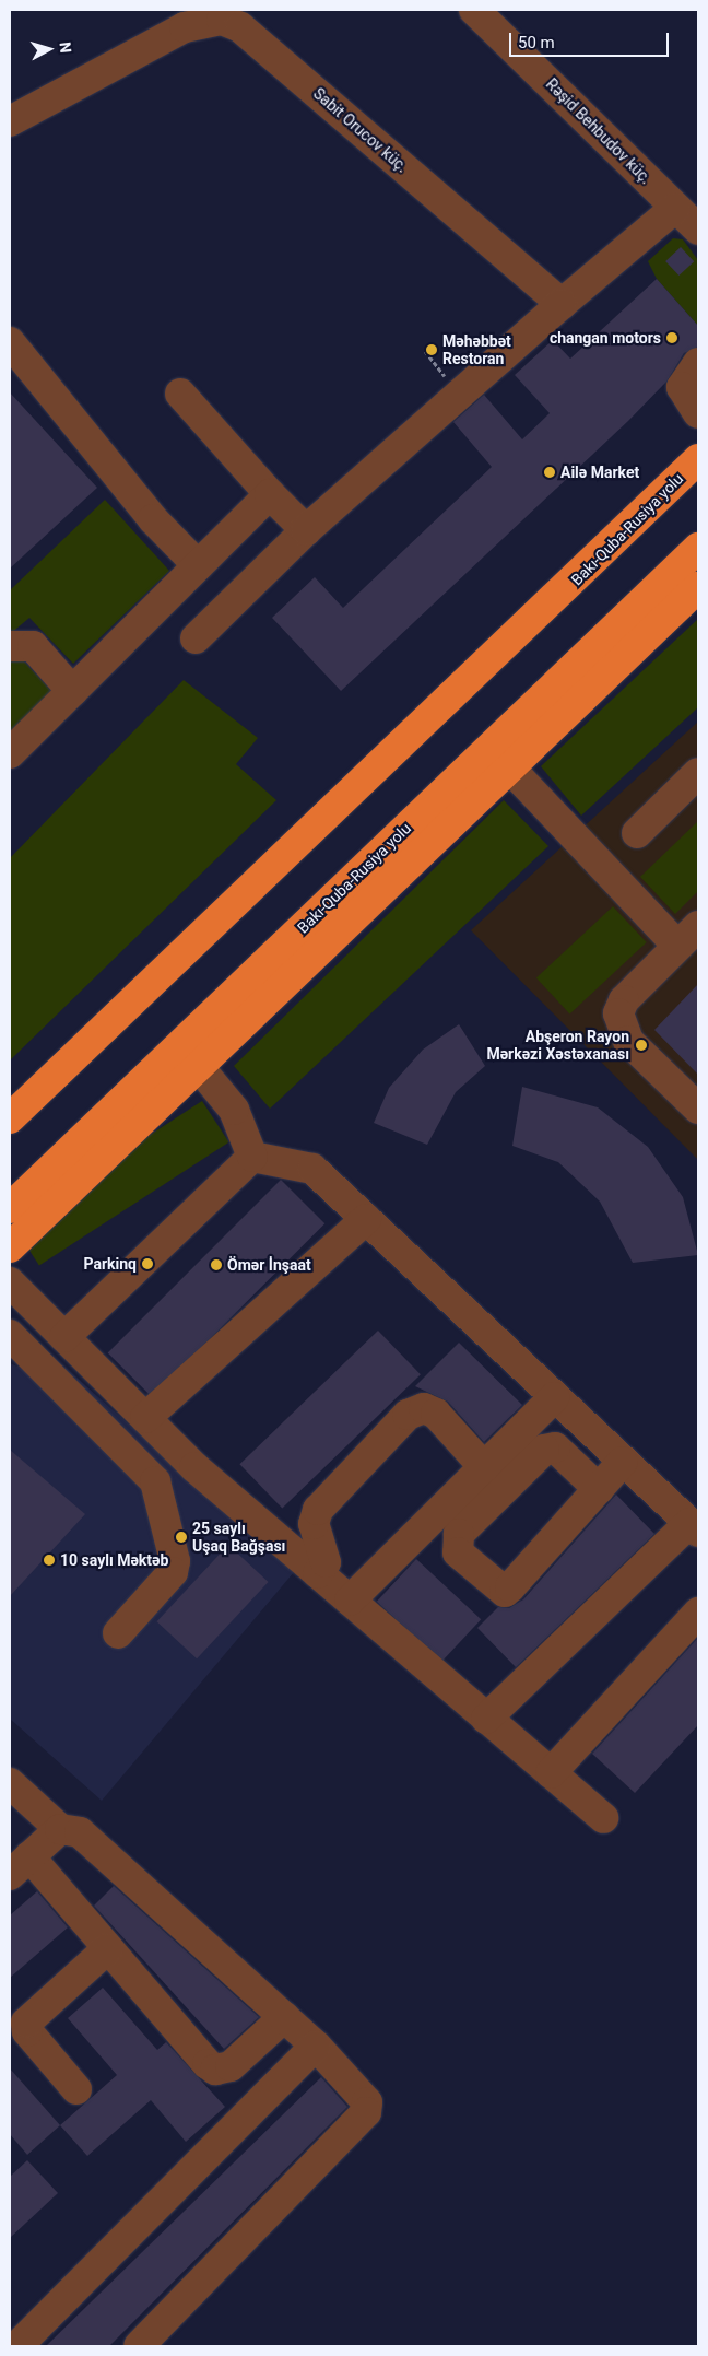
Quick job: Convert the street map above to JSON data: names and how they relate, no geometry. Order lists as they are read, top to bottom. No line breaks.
{"streets":{"highway":["Bakı-Quba-Rusiya yolu"],"street":["Sabit Orucov küç.","Rəşid Behbudov küç."]},"places":["changan motors","Məhəbbət Restoran","Ailə Market","Abşeron Rayon Mərkəzi Xəstəxanası","Parkinq","Ömər İnşaat","25 saylı Uşaq Bağşası","10 saylı Məktəb"],"scale_bar":"50 m","north":"right"}
